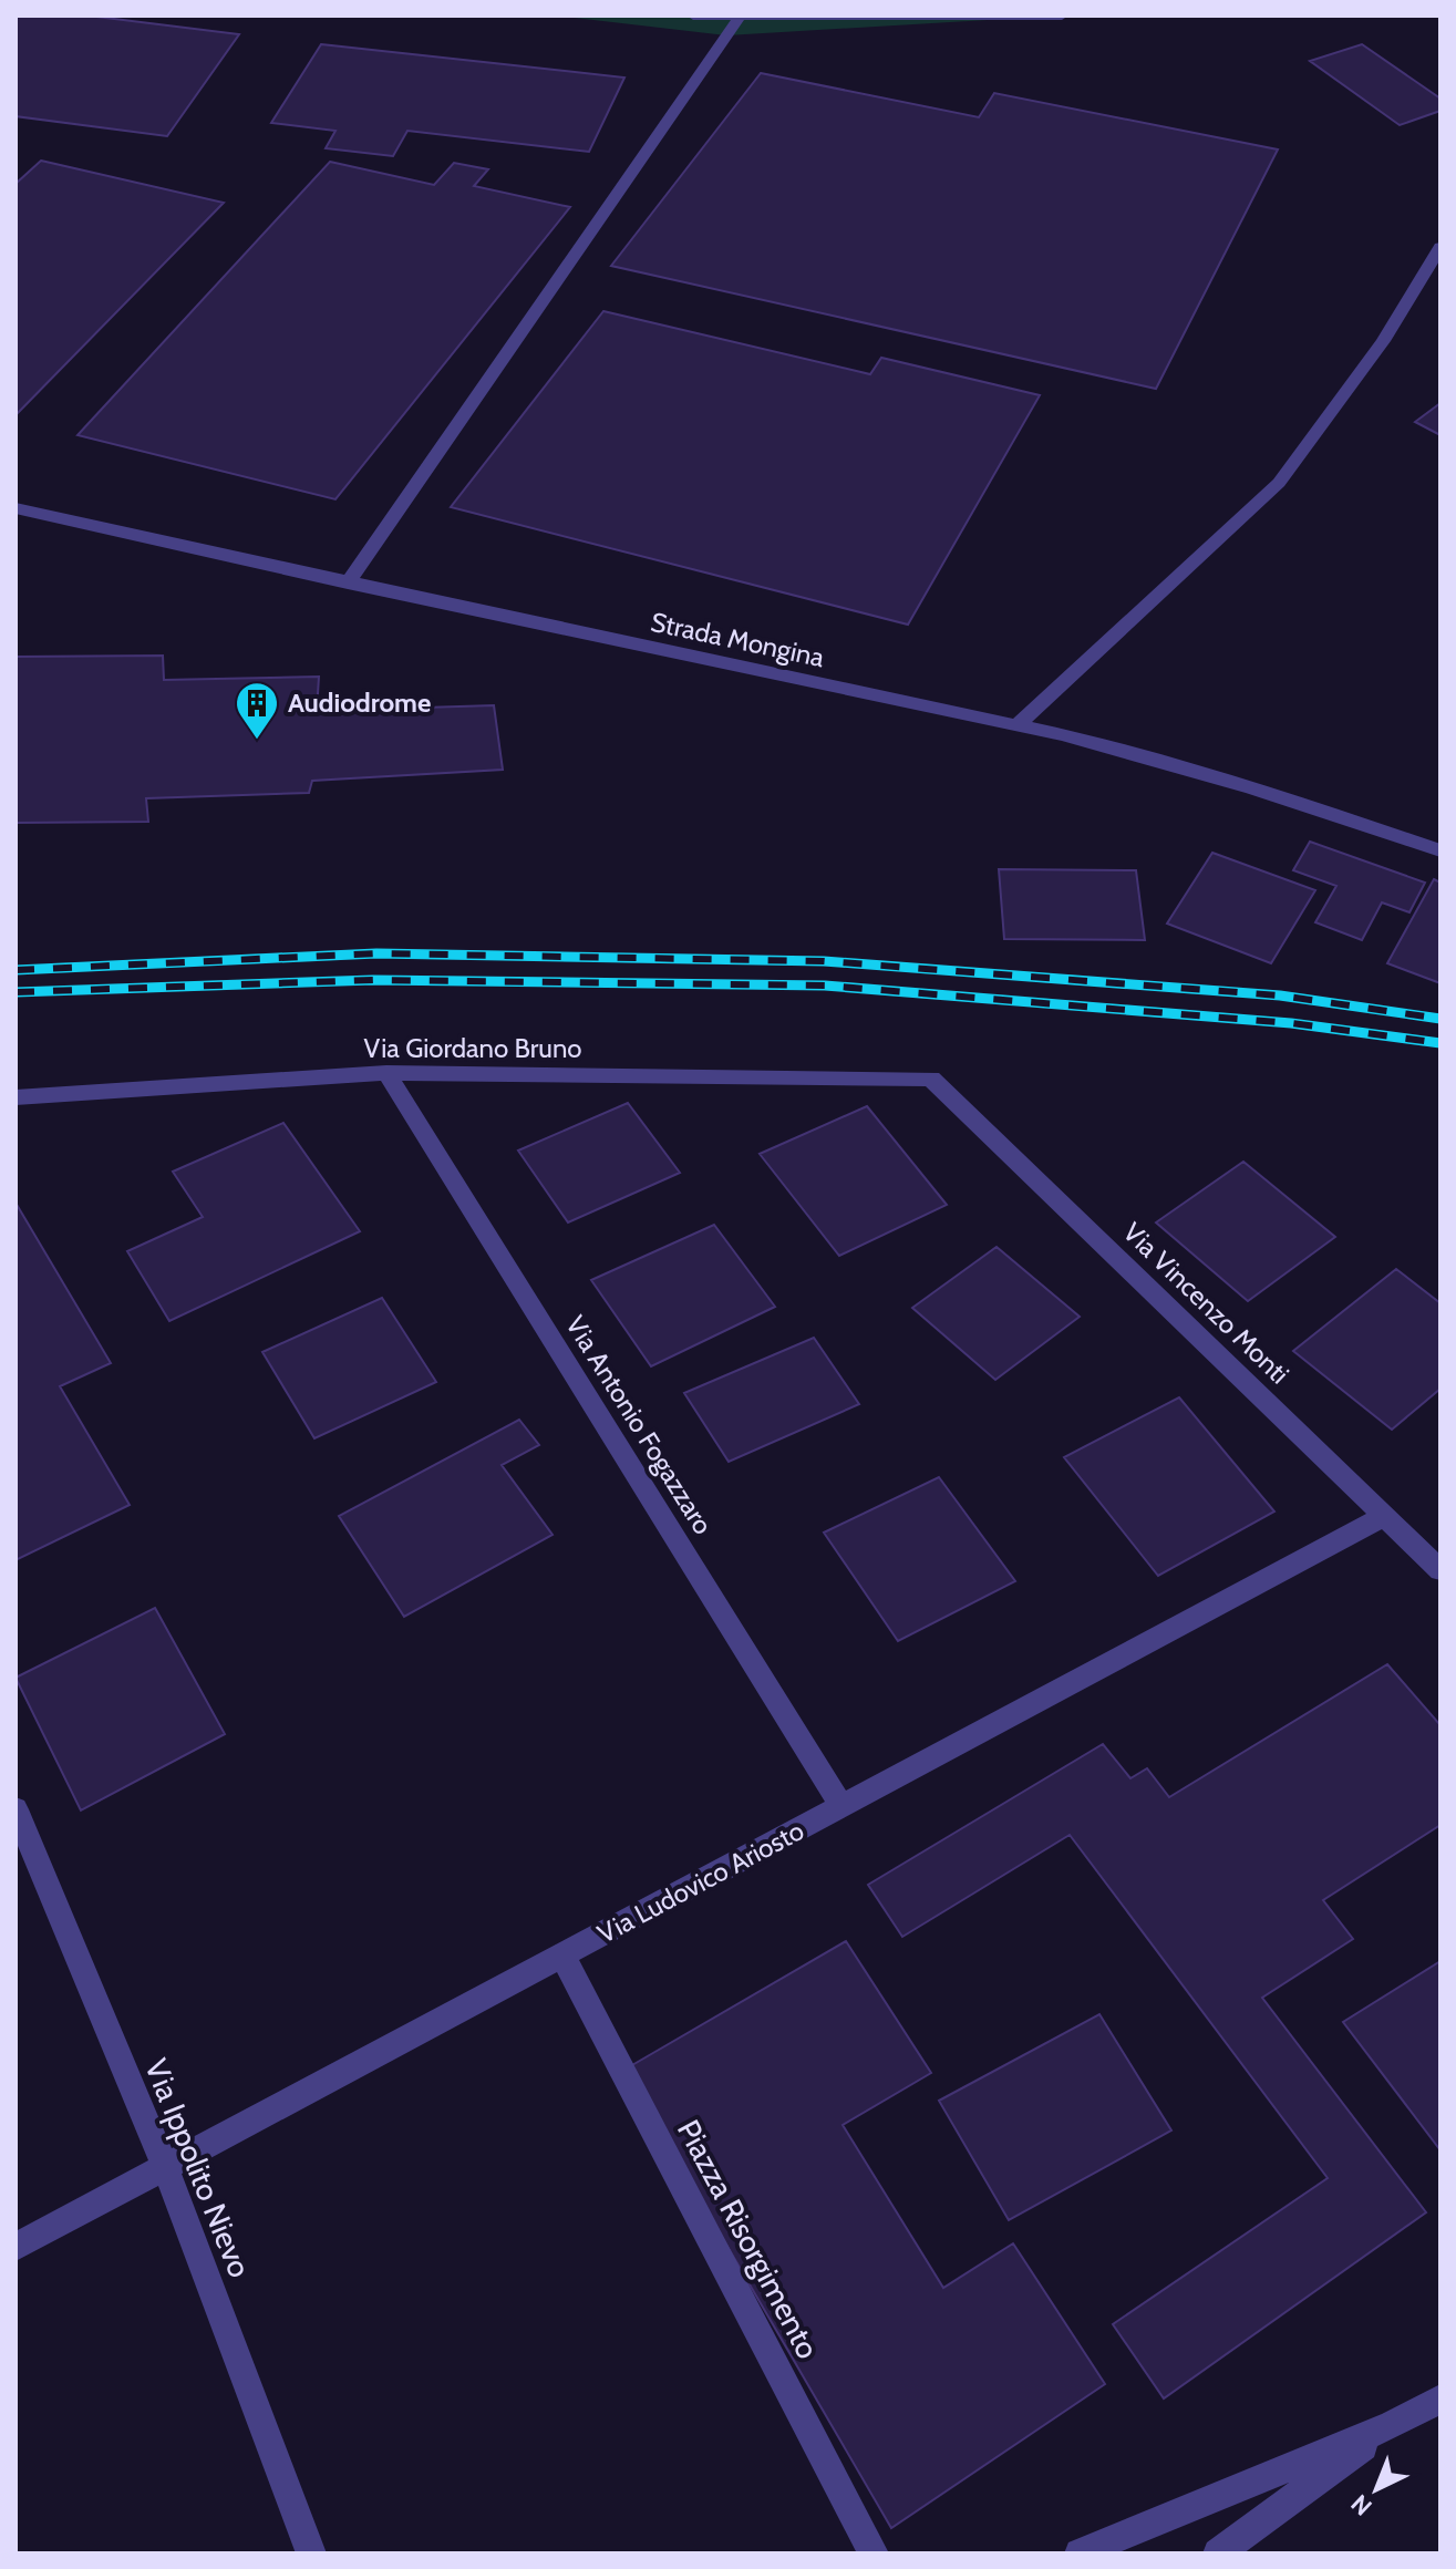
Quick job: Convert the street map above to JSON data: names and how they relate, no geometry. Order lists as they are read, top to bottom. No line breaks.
{"streets":{"street":["Strada Mongina","Via Giordano Bruno","Via Vincenzo Monti","Via Antonio Fogazzaro","Via Ludovico Ariosto","Via Ippolito Nievo","Piazza Risorgimento"]},"crossings":[["Via Giordano Bruno","Via Vincenzo Monti"],["Via Giordano Bruno","Via Antonio Fogazzaro"],["Via Vincenzo Monti","Via Ludovico Ariosto"],["Via Antonio Fogazzaro","Via Ludovico Ariosto"],["Via Ludovico Ariosto","Via Ippolito Nievo"],["Via Ludovico Ariosto","Piazza Risorgimento"]],"places":{"building":["Audiodrome"]},"north":"bottom left"}
